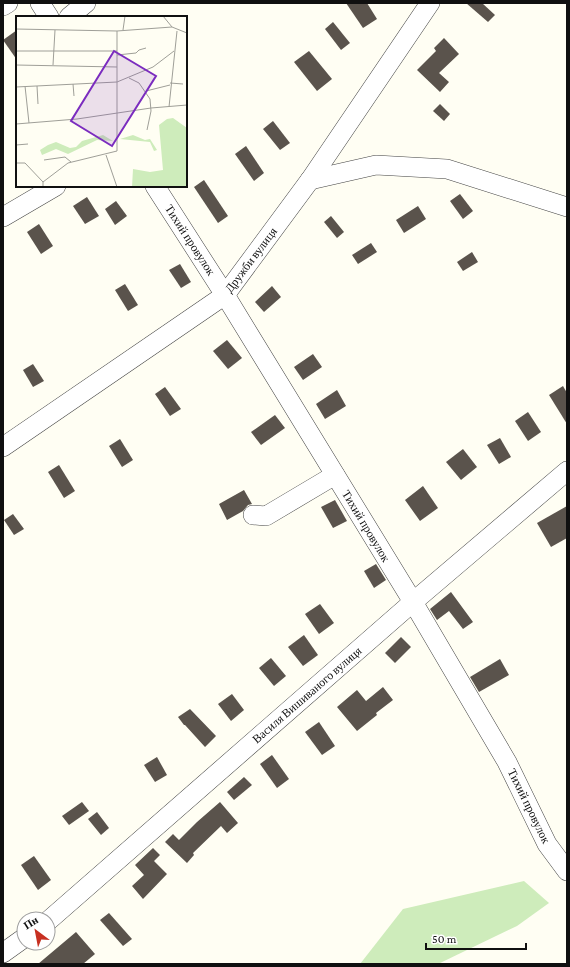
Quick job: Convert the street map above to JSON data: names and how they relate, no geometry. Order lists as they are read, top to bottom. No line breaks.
{"streets":{"street":["Тихий провулок","Дружби вулиця","Василя Вишиваного вулиця"]},"crossings":[["Тихий провулок","Дружби вулиця"],["Тихий провулок","Василя Вишиваного вулиця"]],"scale_bar":"50 m","north":"top left"}
